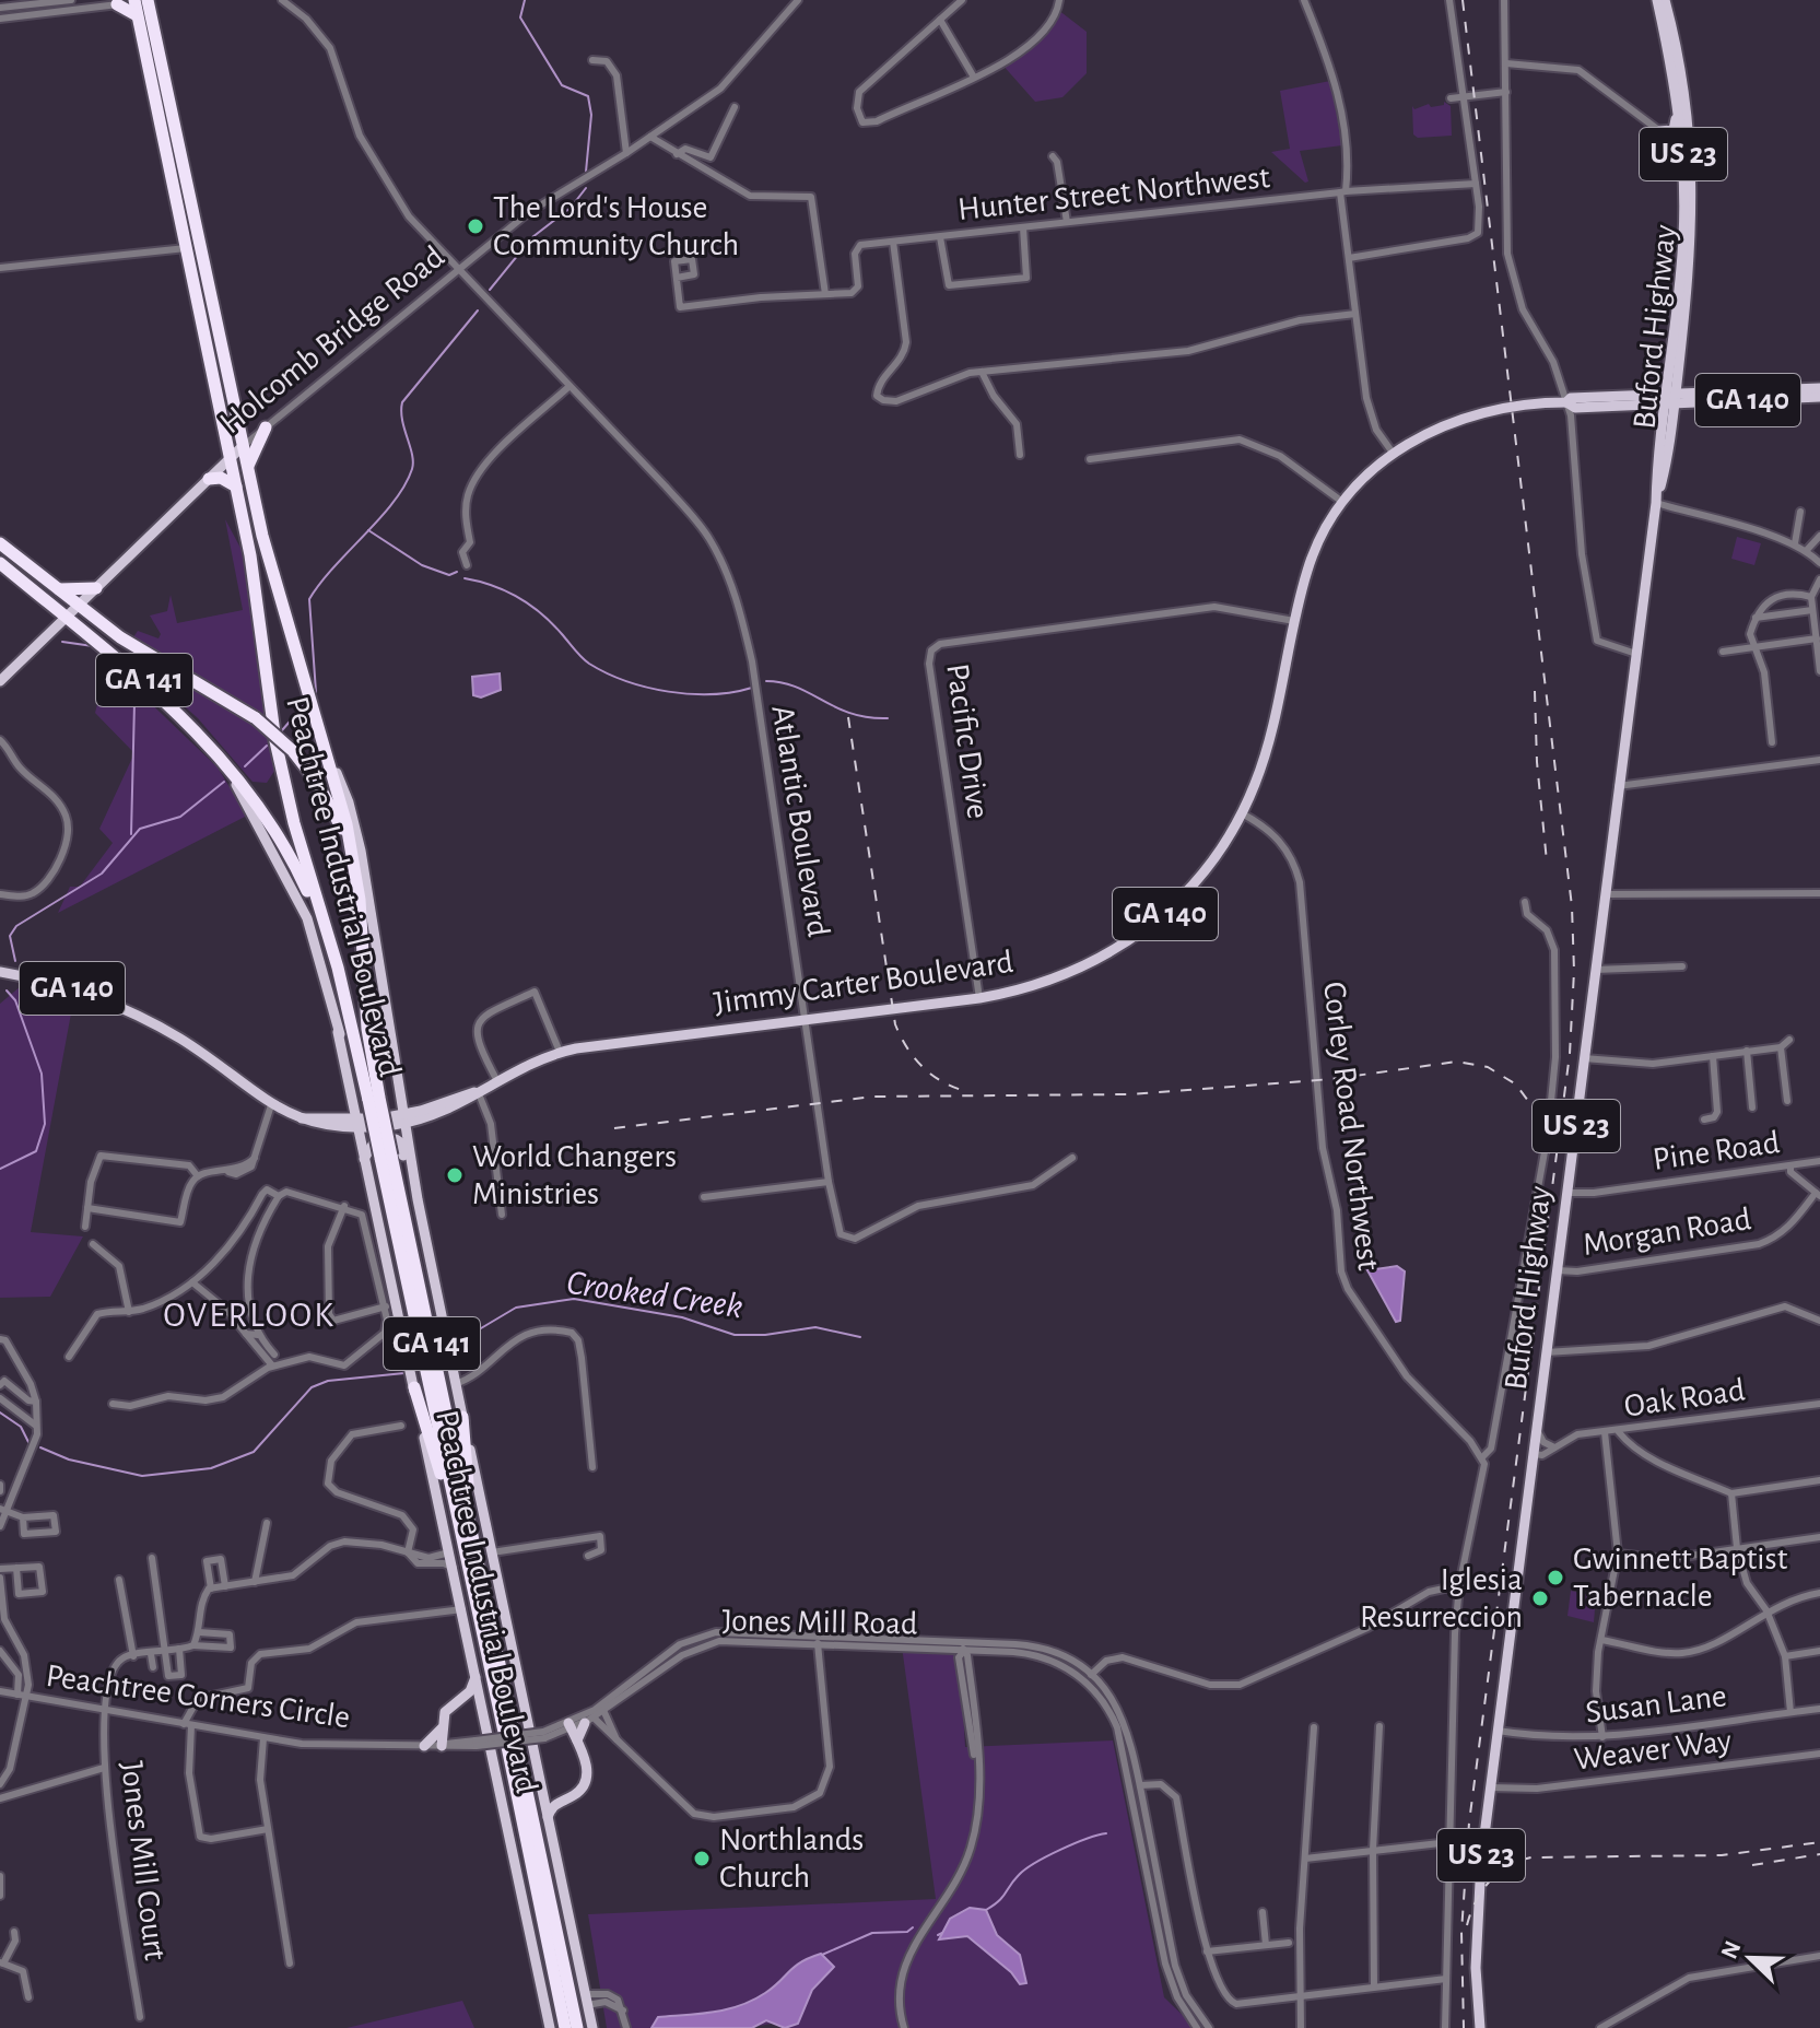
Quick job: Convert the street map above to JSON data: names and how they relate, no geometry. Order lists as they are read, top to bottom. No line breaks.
{"streets":{"highway":["GA 141","Peachtree Industrial Boulevard"],"main road":["US 23","Buford Highway","Holcomb Bridge Road","GA 140","Jimmy Carter Boulevard"],"street":["Hunter Street Northwest","Pacific Drive","Atlantic Boulevard","Corley Road Northwest","Pine Road","Morgan Road","Oak Road","Jones Mill Road","Peachtree Corners Circle","Susan Lane","Weaver Way","Jones Mill Court"]},"crossings":[["Buford Highway","Jimmy Carter Boulevard"],["Buford Highway","Pine Road"],["Buford Highway","Morgan Road"],["Buford Highway","Oak Road"],["Buford Highway","Susan Lane"],["Buford Highway","Weaver Way"],["Holcomb Bridge Road","GA 141"],["Holcomb Bridge Road","Atlantic Boulevard"],["Holcomb Bridge Road","Peachtree Industrial Boulevard"],["GA 141","Peachtree Industrial Boulevard"],["Pacific Drive","Jimmy Carter Boulevard"],["Atlantic Boulevard","Jimmy Carter Boulevard"],["Peachtree Industrial Boulevard","Jimmy Carter Boulevard"],["Jimmy Carter Boulevard","Corley Road Northwest"],["Jones Mill Road","Peachtree Corners Circle"],["Peachtree Corners Circle","Jones Mill Court"]],"districts":["OVERLOOK"],"water":["Crooked Creek"],"places":["The Lord's House Community Church","World Changers Ministries","Gwinnett Baptist Tabernacle","Iglesia Resurreccion","Northlands Church"],"north":"top left"}
